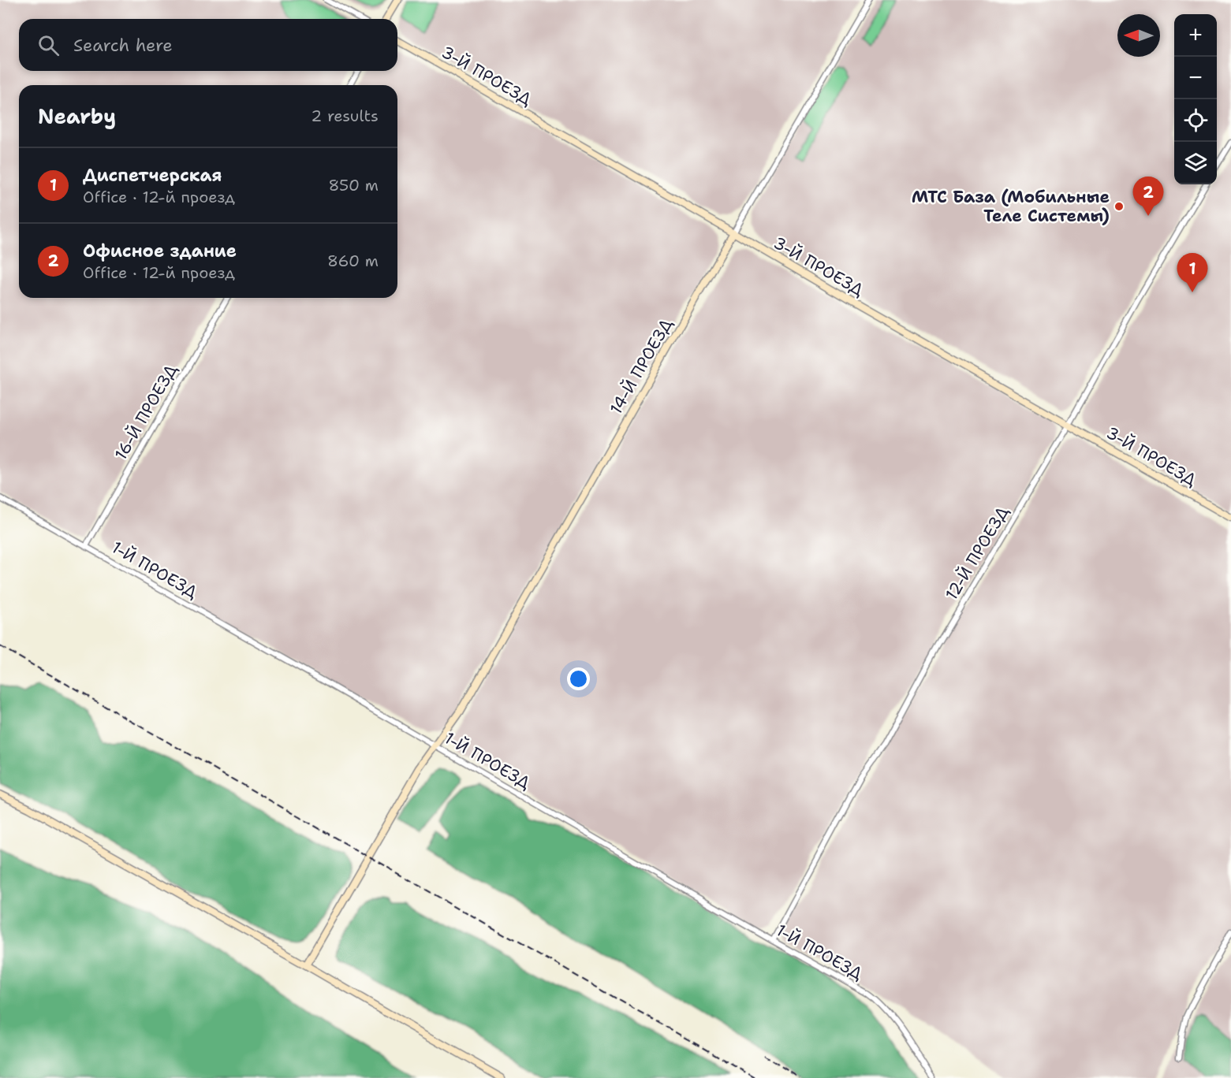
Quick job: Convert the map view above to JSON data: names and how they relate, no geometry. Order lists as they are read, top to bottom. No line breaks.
{"streets":{"street":["3-Й ПРОЕЗД","14-Й ПРОЕЗД","16-Й ПРОЕЗД","12-Й ПРОЕЗД","1-Й ПРОЕЗД"]},"crossings":[["3-Й ПРОЕЗД","14-Й ПРОЕЗД"],["3-Й ПРОЕЗД","12-Й ПРОЕЗД"],["14-Й ПРОЕЗД","1-Й ПРОЕЗД"],["16-Й ПРОЕЗД","1-Й ПРОЕЗД"],["12-Й ПРОЕЗД","1-Й ПРОЕЗД"]],"places":["МТС База (Мобильные Теле Системы)"],"north":"left","page":{"map_buttons":["+","−"],"search":"Search here","heading":["Nearby","2 results"],"list":[{"mark":"1","name":"Диспетчерская","note":"Office · 12-й проезд","value":"850 m"},{"mark":"2","name":"Офисное здание","note":"Office · 12-й проезд","value":"860 m"}],"pins":["2","1"]}}
